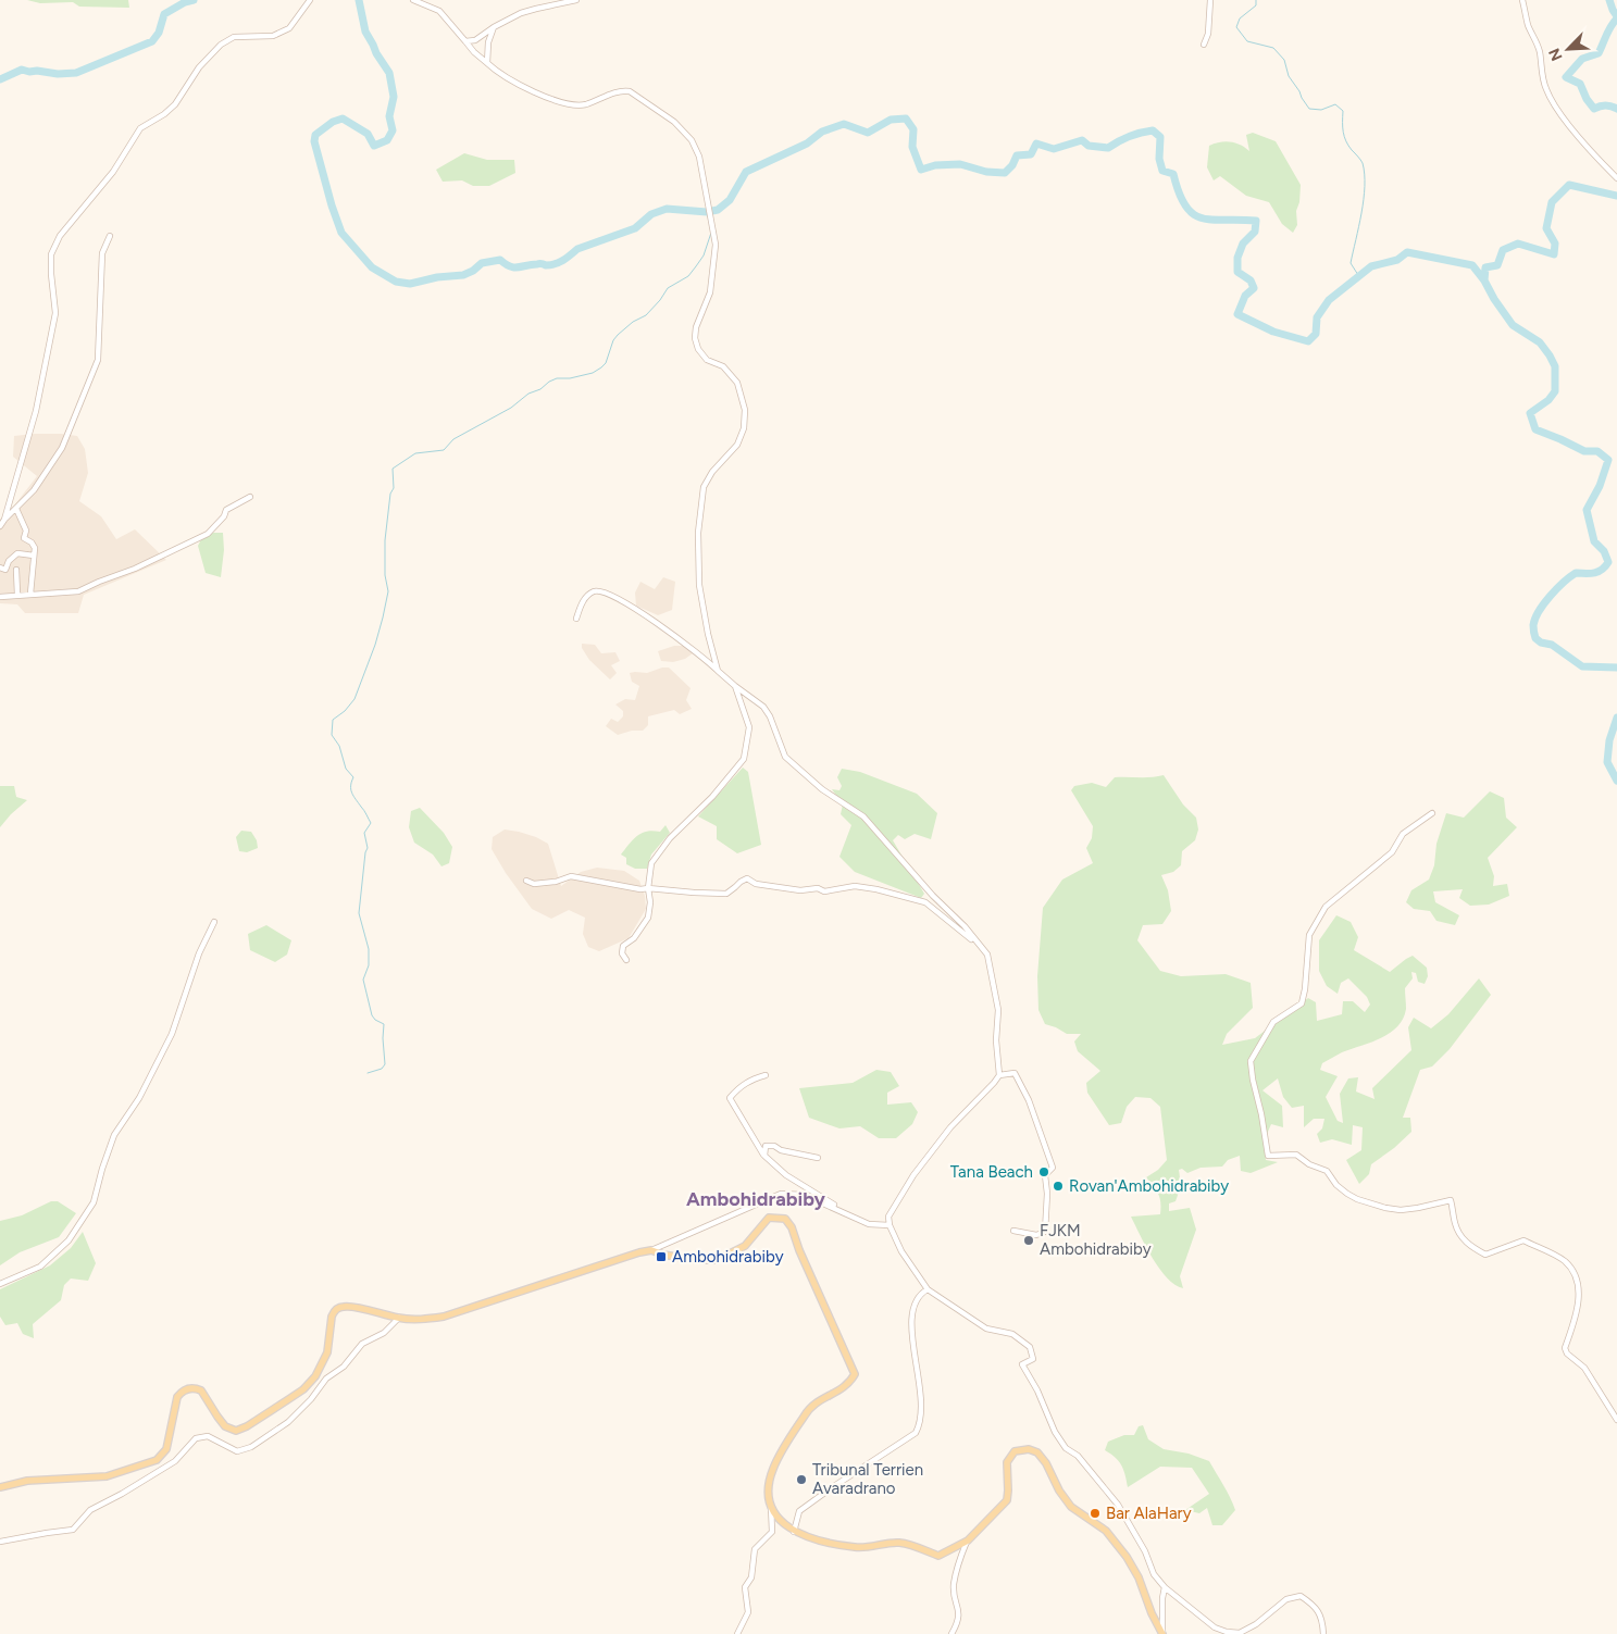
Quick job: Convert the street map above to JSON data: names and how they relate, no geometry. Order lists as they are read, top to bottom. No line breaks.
{"districts":["Ambohidrabiby"],"places":{"other":["Tana Beach","Rovan'Ambohidrabiby","FJKM Ambohidrabiby","Tribunal Terrien Avaradrano","Bar AlaHary"],"transit":["Ambohidrabiby"]},"north":"bottom left"}
